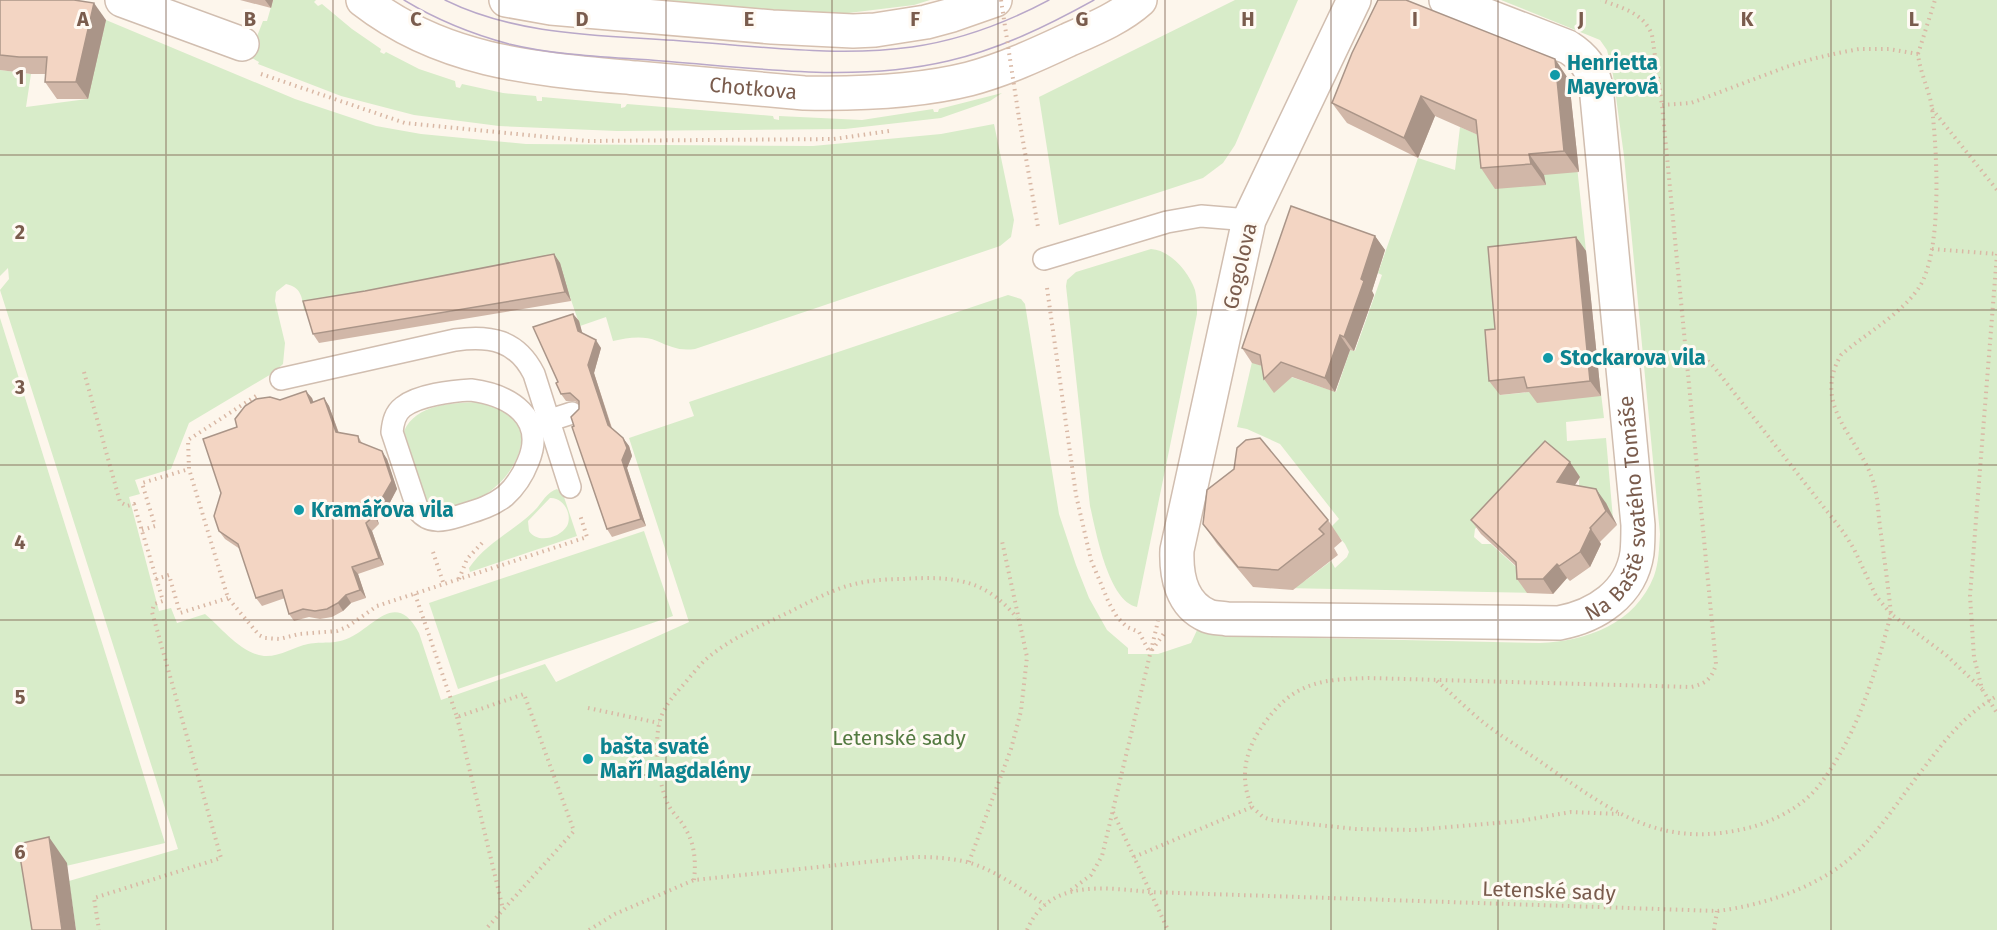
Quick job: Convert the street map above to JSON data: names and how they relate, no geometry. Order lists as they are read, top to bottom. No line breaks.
{"streets":{"street":["Chotkova","Gogolova","Na Baště svatého Tomáše"],"path":["Letenské sady"]},"crossings":[["Gogolova","Na Baště svatého Tomáše"]],"parks":["Letenské sady"],"places":["Henrietta Mayerová","Stockarova vila","Kramářova vila","bašta svaté Maří Magdalény"],"grid":{"columns":["A","B","C","D","E","F","G","H","I","J","K","L"],"rows":["1","2","3","4","5","6"]}}
